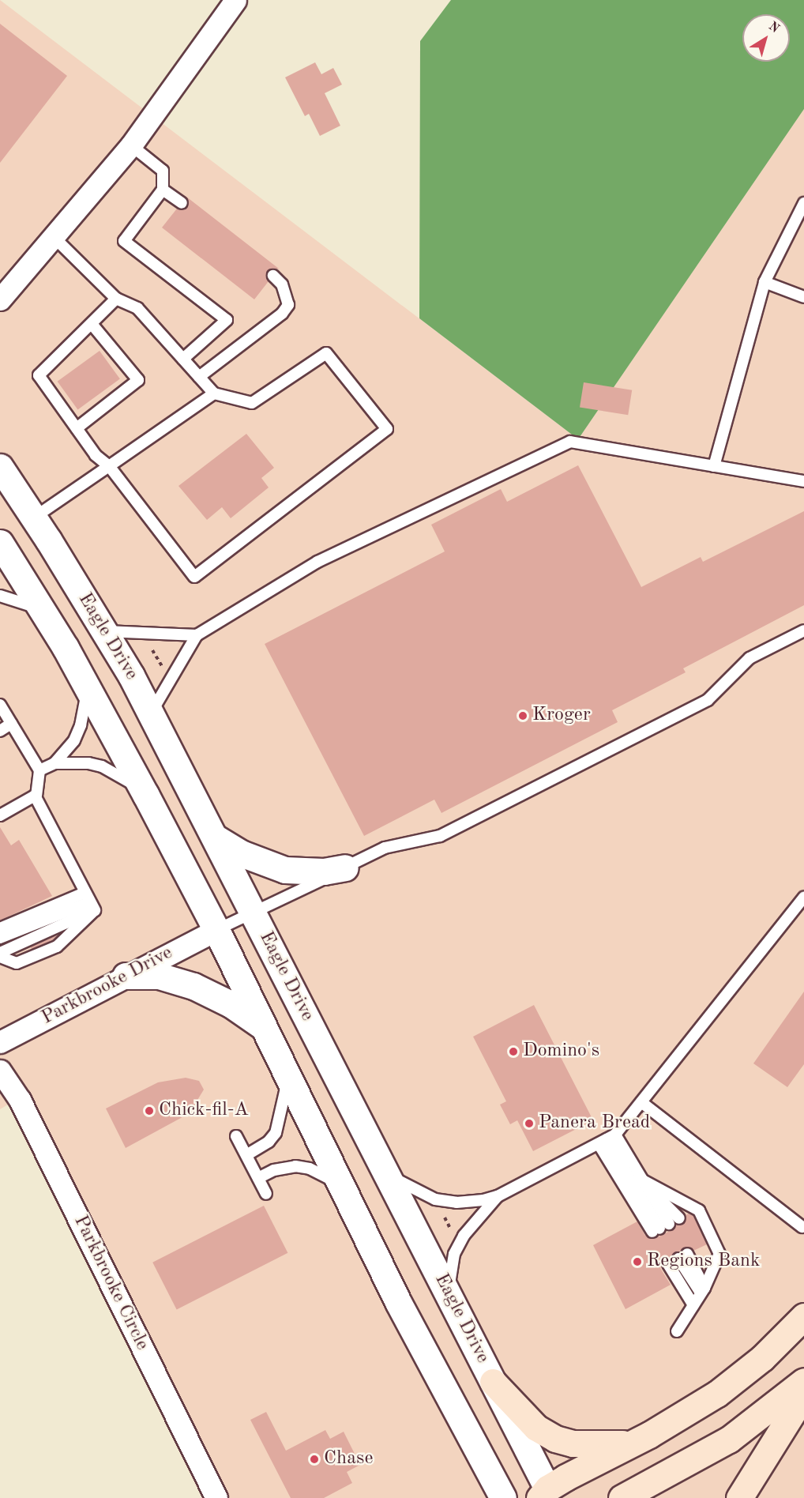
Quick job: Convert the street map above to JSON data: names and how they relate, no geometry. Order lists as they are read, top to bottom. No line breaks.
{"streets":{"street":["Eagle Drive","Parkbrooke Drive","Parkbrooke Circle"]},"places":["Kroger","Domino's","Chick-fil-A","Panera Bread","Regions Bank","Chase"],"north":"top right"}
